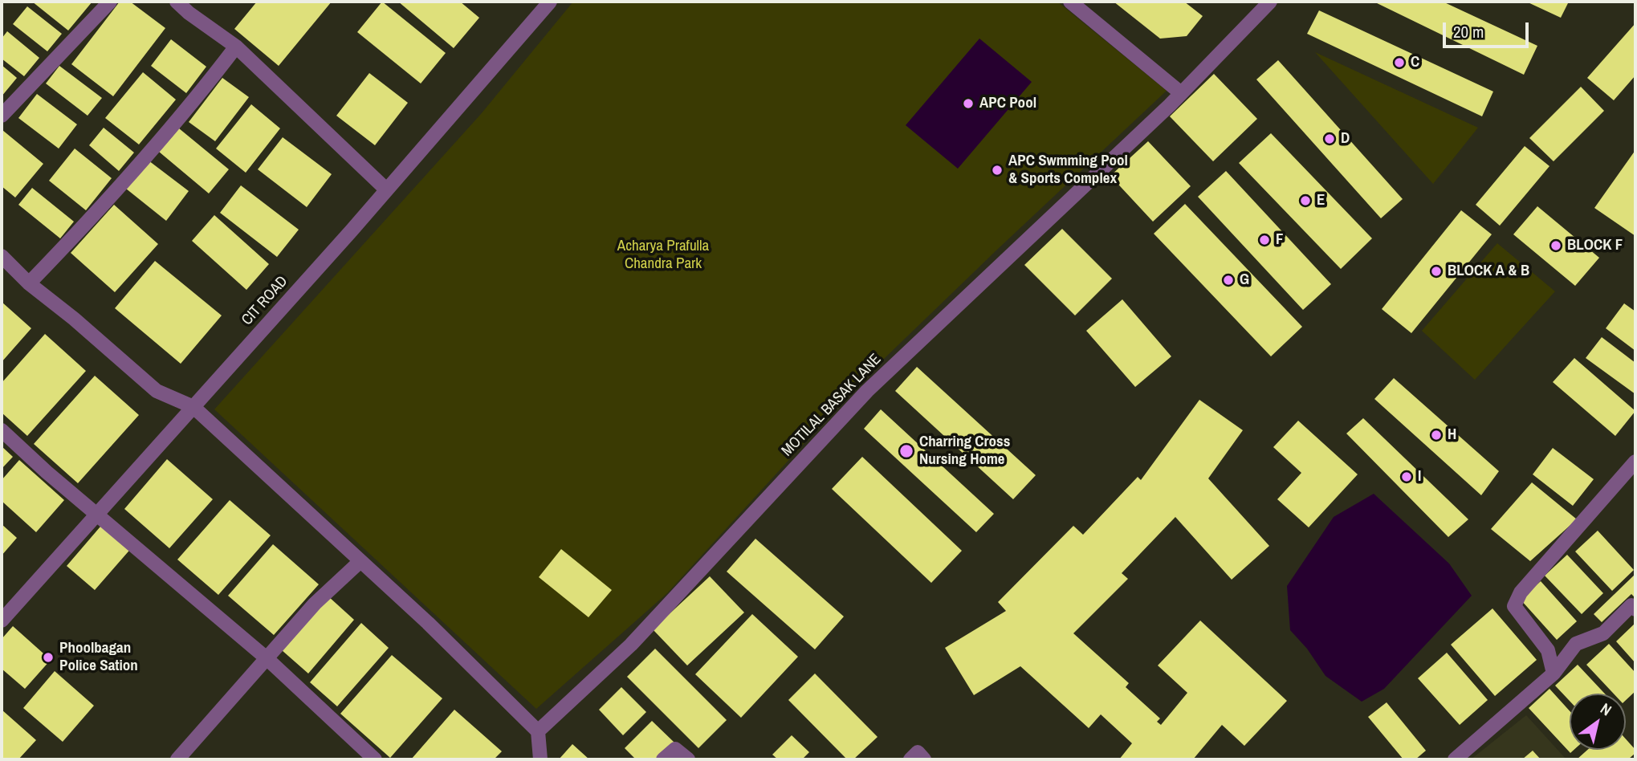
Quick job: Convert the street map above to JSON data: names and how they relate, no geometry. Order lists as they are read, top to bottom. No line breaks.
{"streets":{"street":["CIT ROAD","MOTILAL BASAK LANE"]},"parks":["Acharya Prafulla Chandra Park"],"places":["C","APC Pool","D","APC Swmming Pool & Sports Complex","E","F","BLOCK F","BLOCK A & B","G","H","Charring Cross Nursing Home","I","Phoolbagan Police Sation"],"scale_bar":"20 m","north":"top right"}
